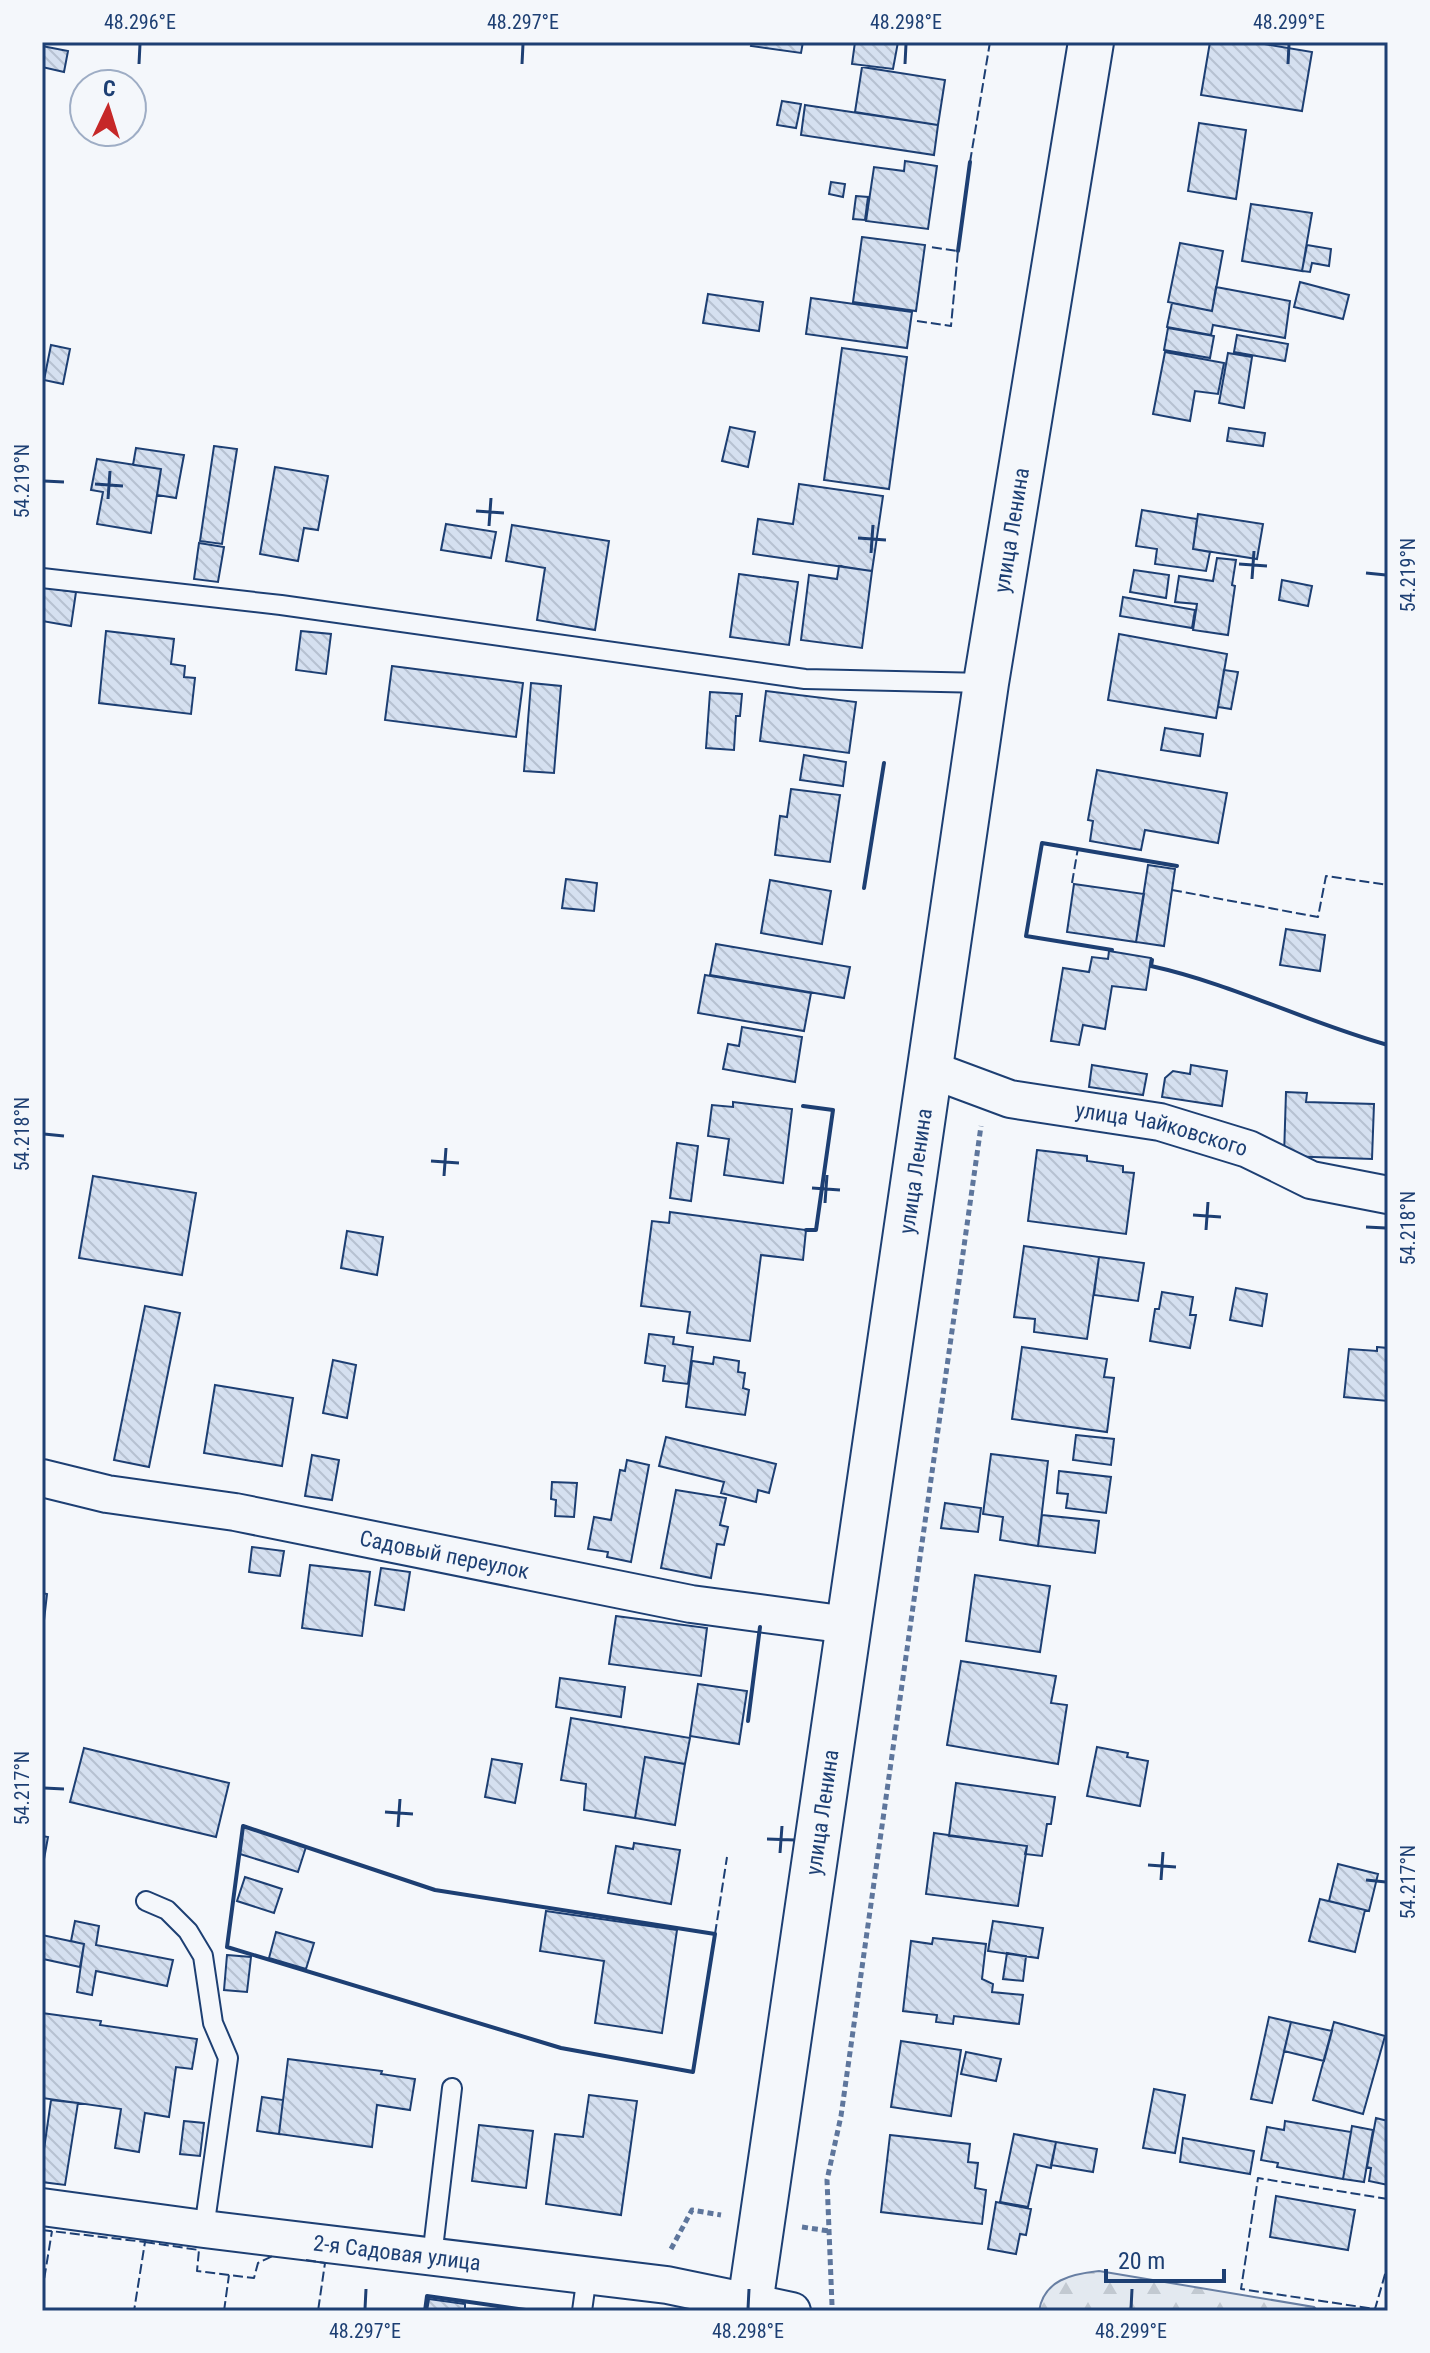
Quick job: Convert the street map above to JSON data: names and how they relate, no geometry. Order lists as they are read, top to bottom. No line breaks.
{"streets":{"main road":["улица Ленина"],"street":["улица Чайковского","Садовый переулок","2-я Садовая улица"]},"crossings":[["улица Ленина","улица Чайковского"],["улица Ленина","Садовый переулок"],["улица Ленина","2-я Садовая улица"]],"scale_bar":"20 m","north":"top","coordinates":["48.296°E","48.297°E","48.298°E","48.299°E","54.219°N","54.218°N","54.217°N"]}
